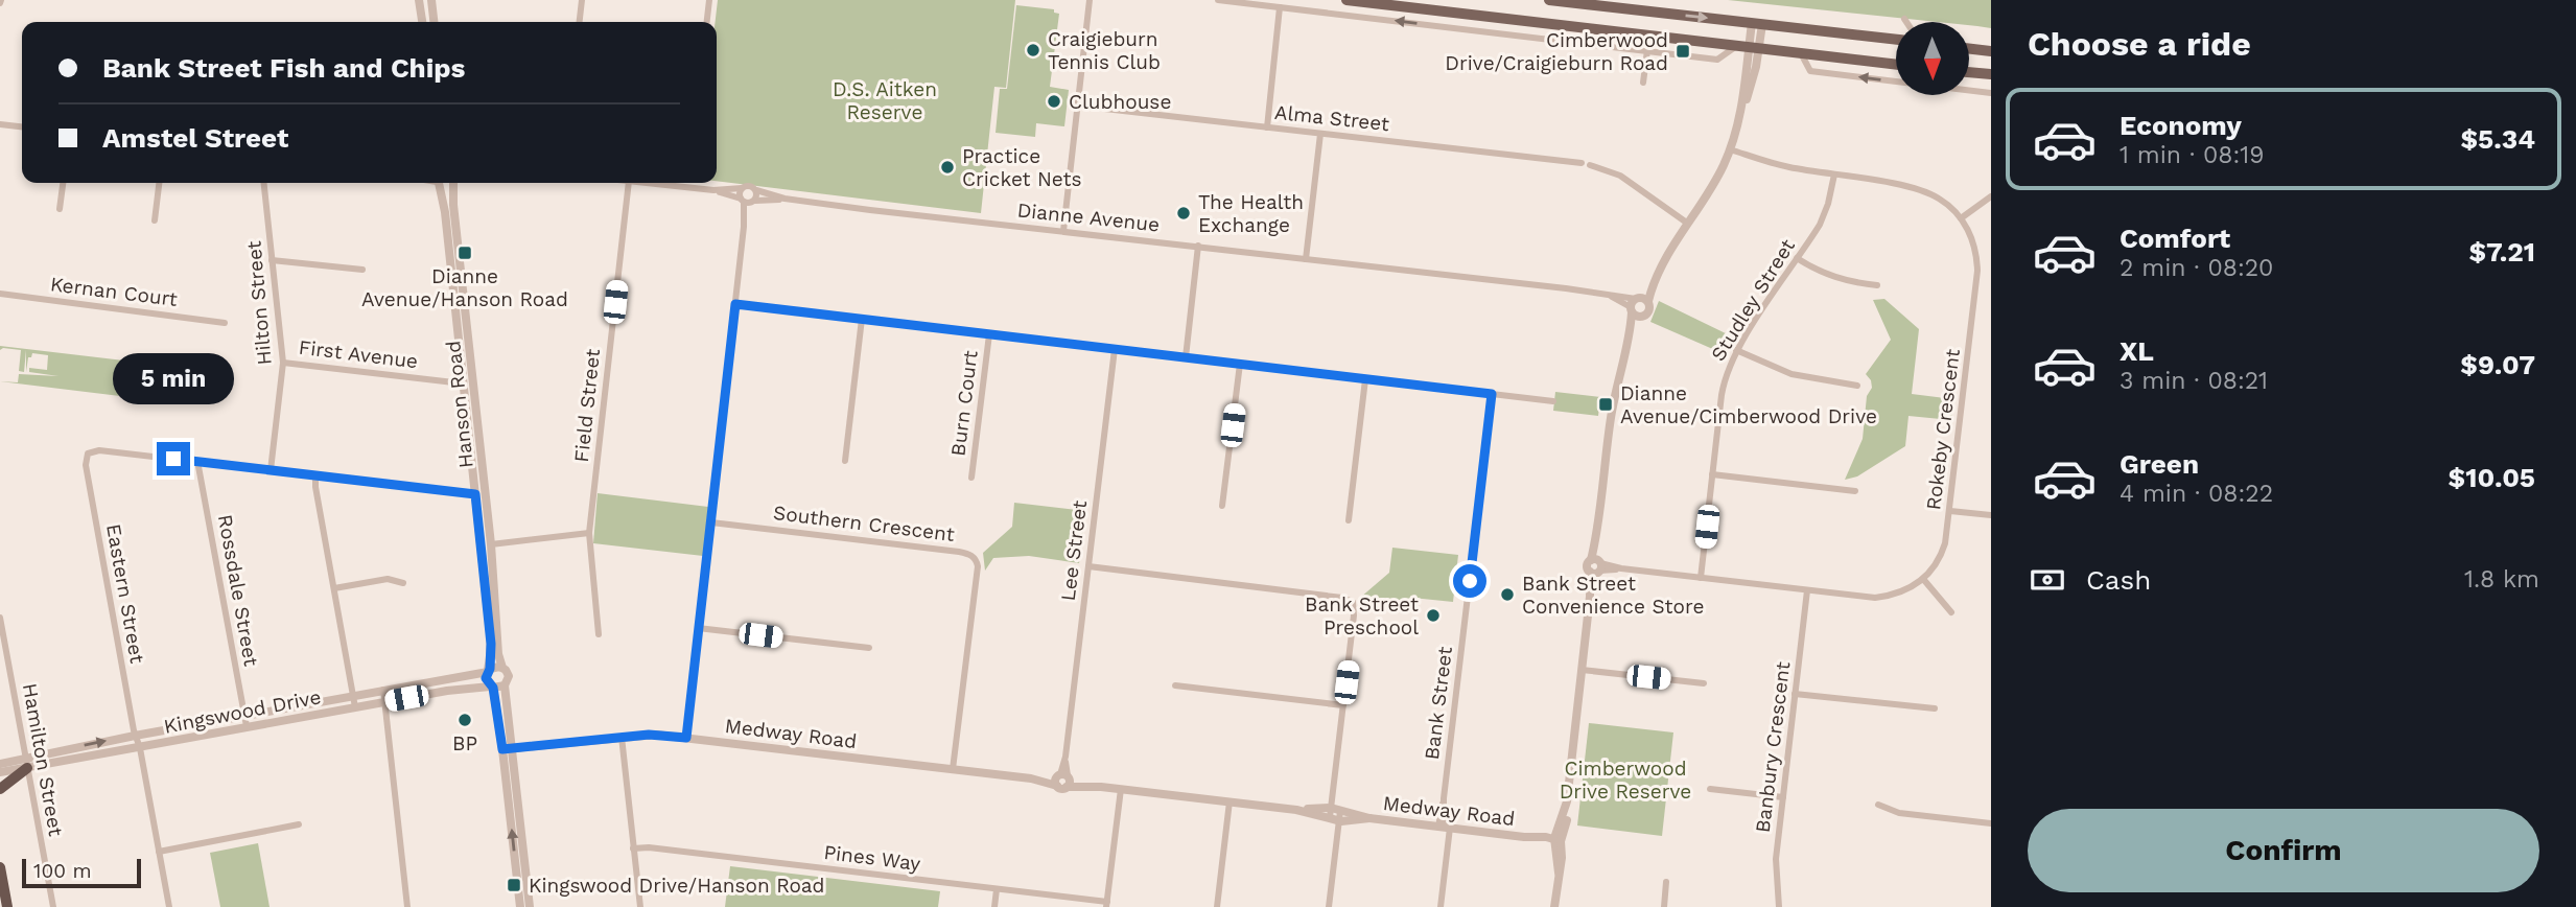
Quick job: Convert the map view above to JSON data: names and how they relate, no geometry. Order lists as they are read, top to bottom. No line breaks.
{"streets":{"street":["Alma Street","Dianne Avenue","Kernan Court","Studley Street","Hilton Street","First Avenue","Burn Court","Hanson Road","Field Street","Rokeby Crescent","Southern Crescent","Lee Street","Rossdale Street","Eastern Street","Bank Street","Kingswood Drive","Medway Road","Banbury Crescent","Hamilton Street","Pines Way"]},"crossings":[["Studley Street","Rokeby Crescent"],["Hilton Street","First Avenue"],["First Avenue","Hanson Road"],["Hanson Road","Kingswood Drive"],["Rokeby Crescent","Banbury Crescent"],["Southern Crescent","Medway Road"],["Lee Street","Medway Road"],["Rossdale Street","Eastern Street"],["Rossdale Street","Kingswood Drive"],["Eastern Street","Kingswood Drive"],["Bank Street","Medway Road"],["Kingswood Drive","Hamilton Street"]],"parks":["D.S. Aitken Reserve","Cimberwood Drive Reserve"],"places":{"other":["Craigieburn Tennis Club","Clubhouse","Practice Cricket Nets","The Health Exchange","Bank Street Convenience Store","Bank Street Preschool","BP"],"transit":["Cimberwood Drive/Craigieburn Road","Dianne Avenue/Hanson Road","Dianne Avenue/Cimberwood Drive","Kingswood Drive/Hanson Road"]},"scale_bar":"100 m","north":"bottom","page":{"heading":"Choose a ride","banner":["Bank Street Fish and Chips","Amstel Street"],"list":[{"name":"Economy","note":"1 min · 08:19","value":"$5.34"},{"name":"Comfort","note":"2 min · 08:20","value":"$7.21"},{"name":"XL","note":"3 min · 08:21","value":"$9.07"},{"name":"Green","note":"4 min · 08:22","value":"$10.05"}],"bubble":"5 min","pay":["Cash","1.8 km"],"buttons":"Confirm","scale":"100 m"}}
